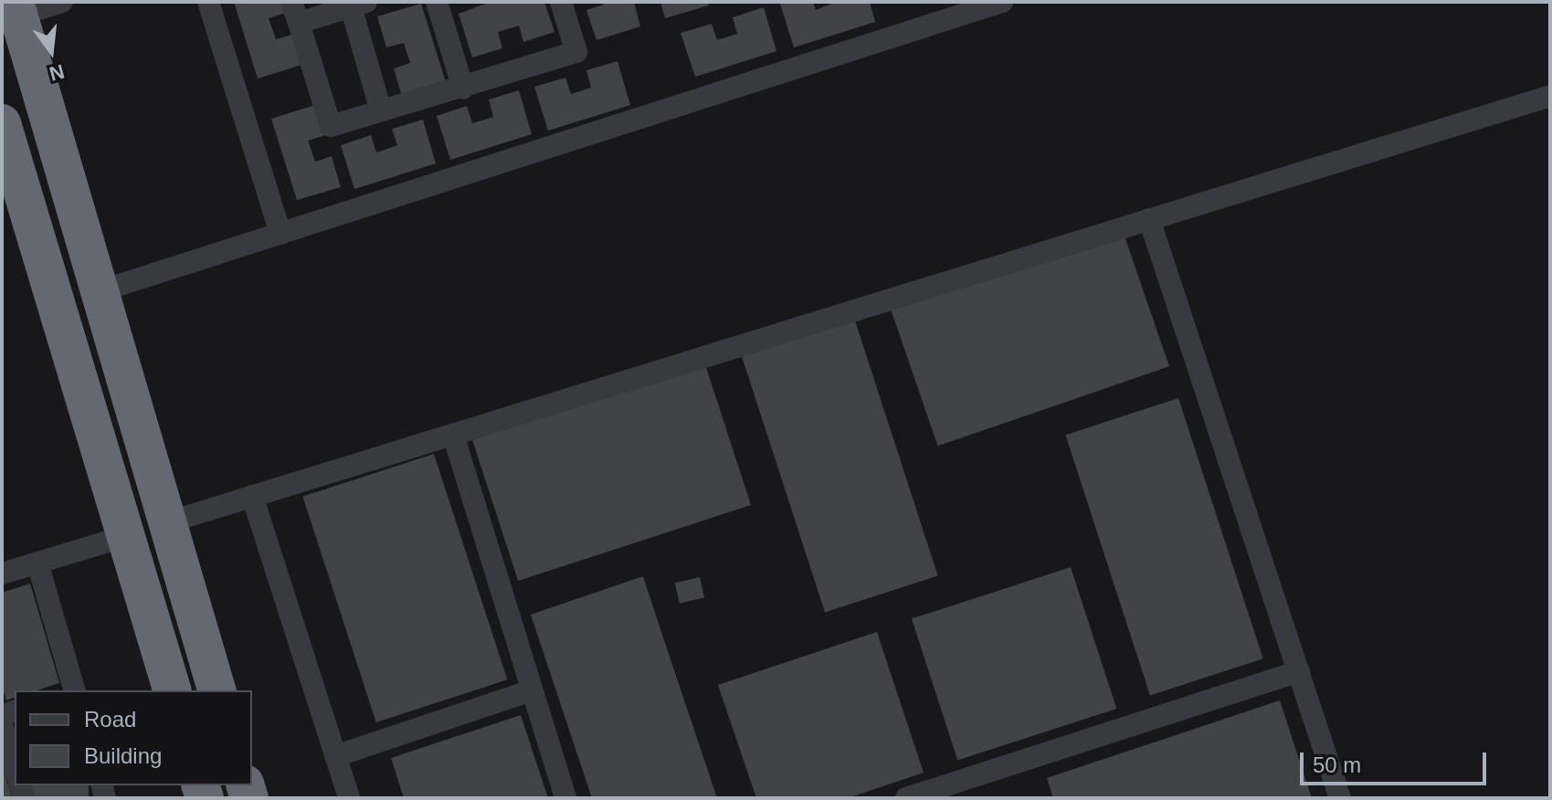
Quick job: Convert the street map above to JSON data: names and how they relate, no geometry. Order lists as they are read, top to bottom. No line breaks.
{"legend":["Road","Building"],"scale_bar":"50 m","north":"bottom"}
